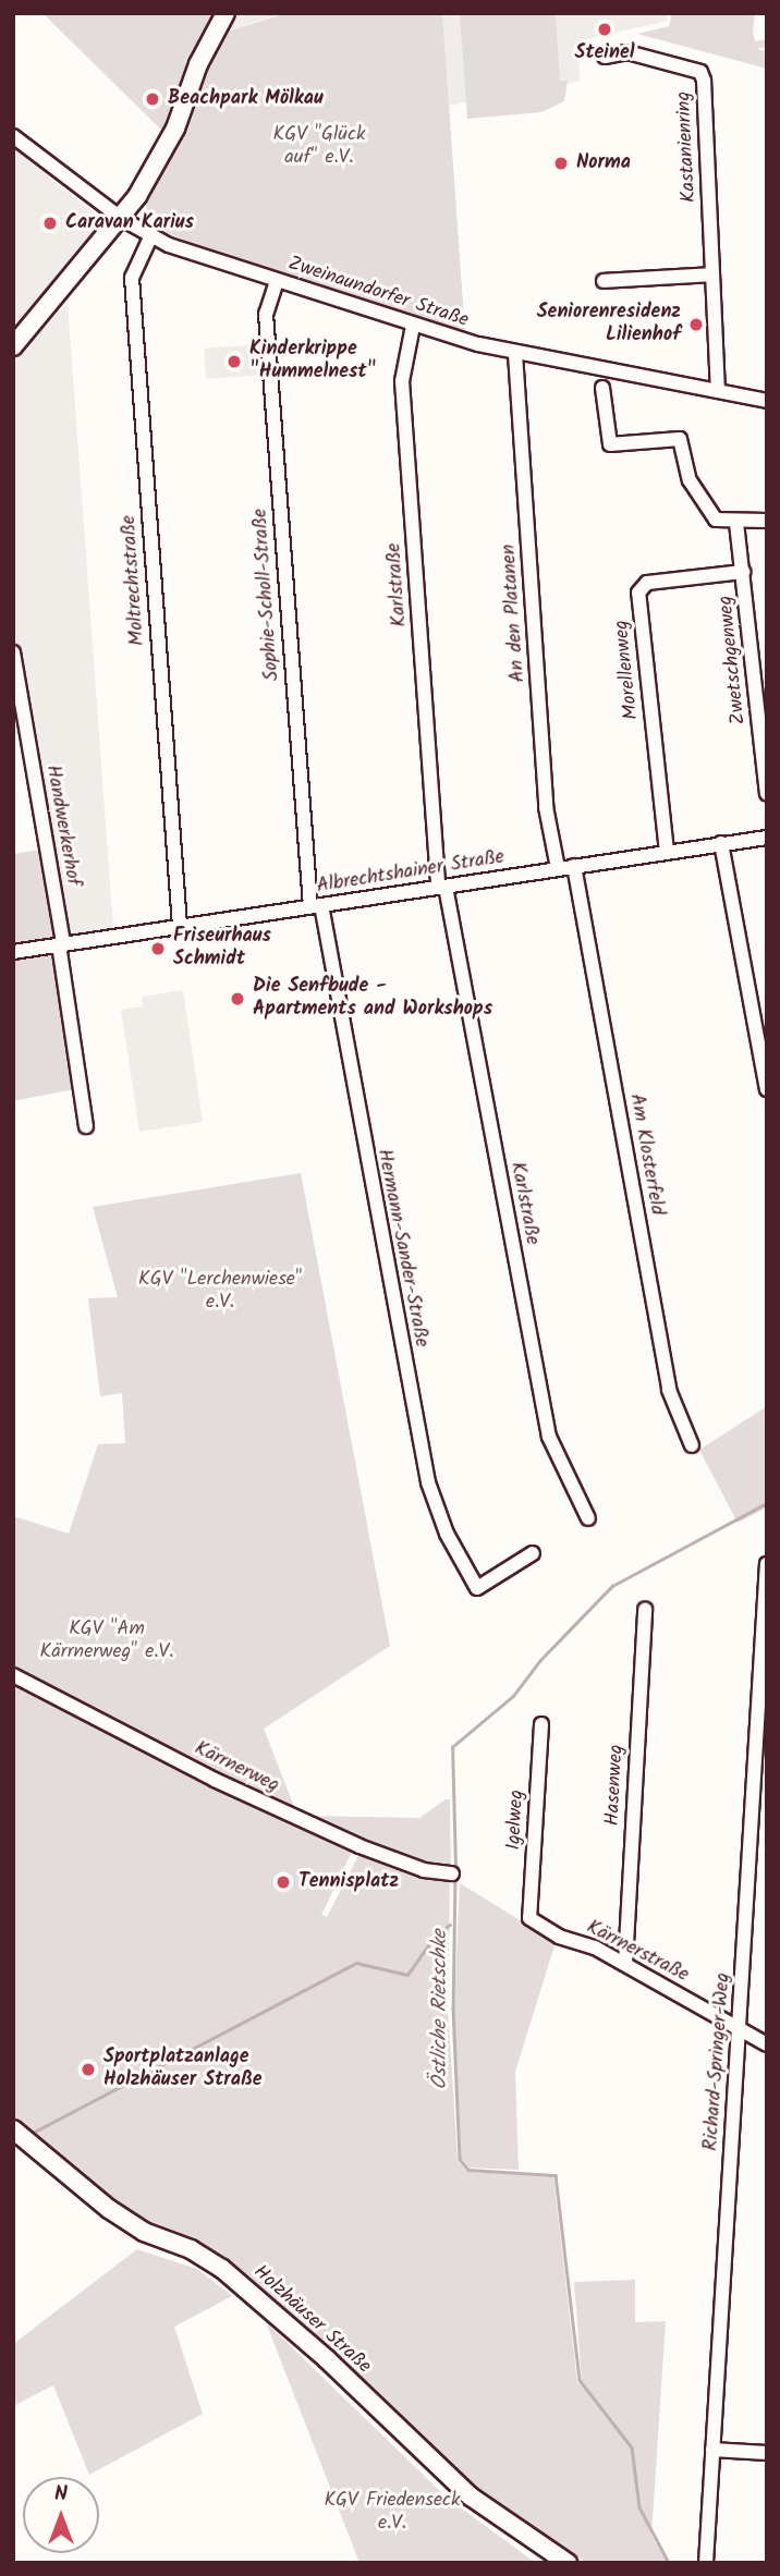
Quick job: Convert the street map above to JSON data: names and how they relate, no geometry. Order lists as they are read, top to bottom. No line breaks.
{"streets":{"main road":["Holzhäuser Straße"],"street":["Kastanienring","Zweinaundorfer Straße","Moltrechtstraße","Karlstraße","Sophie-Scholl-Straße","An den Platanen","Zwetschgenweg","Morellenweg","Handwerkerhof","Albrechtshainer Straße","Am Klosterfeld","Hermann-Sander-Straße","Kärrnerweg","Hasenweg","Igelweg","Kärrnerstraße","Richard-Springer-Weg"]},"crossings":[["Kastanienring","Zweinaundorfer Straße"],["Zweinaundorfer Straße","Moltrechtstraße"],["Zweinaundorfer Straße","Karlstraße"],["Zweinaundorfer Straße","Sophie-Scholl-Straße"],["Zweinaundorfer Straße","An den Platanen"],["Moltrechtstraße","Albrechtshainer Straße"],["Karlstraße","Albrechtshainer Straße"],["Sophie-Scholl-Straße","Albrechtshainer Straße"],["Sophie-Scholl-Straße","Hermann-Sander-Straße"],["An den Platanen","Albrechtshainer Straße"],["Zwetschgenweg","Morellenweg"],["Morellenweg","Albrechtshainer Straße"],["Handwerkerhof","Albrechtshainer Straße"],["Albrechtshainer Straße","Am Klosterfeld"],["Albrechtshainer Straße","Hermann-Sander-Straße"],["Hasenweg","Kärrnerstraße"],["Igelweg","Kärrnerstraße"],["Kärrnerstraße","Richard-Springer-Weg"]],"water":["Östliche Rietschke"],"parks":["KGV \"Glück auf\" e.V.","KGV \"Lerchenwiese\" e.V.","KGV \"Am Kärrnerweg\" e.V.","KGV Friedenseck e.V."],"places":["Steinel","Beachpark Mölkau","Norma","Caravan Karius","Seniorenresidenz Lilienhof","Kinderkrippe \"Hummelnest\"","Friseurhaus Schmidt","Die Senfbude - Apartments and Workshops","Tennisplatz","Sportplatzanlage Holzhäuser Straße"],"north":"top"}
